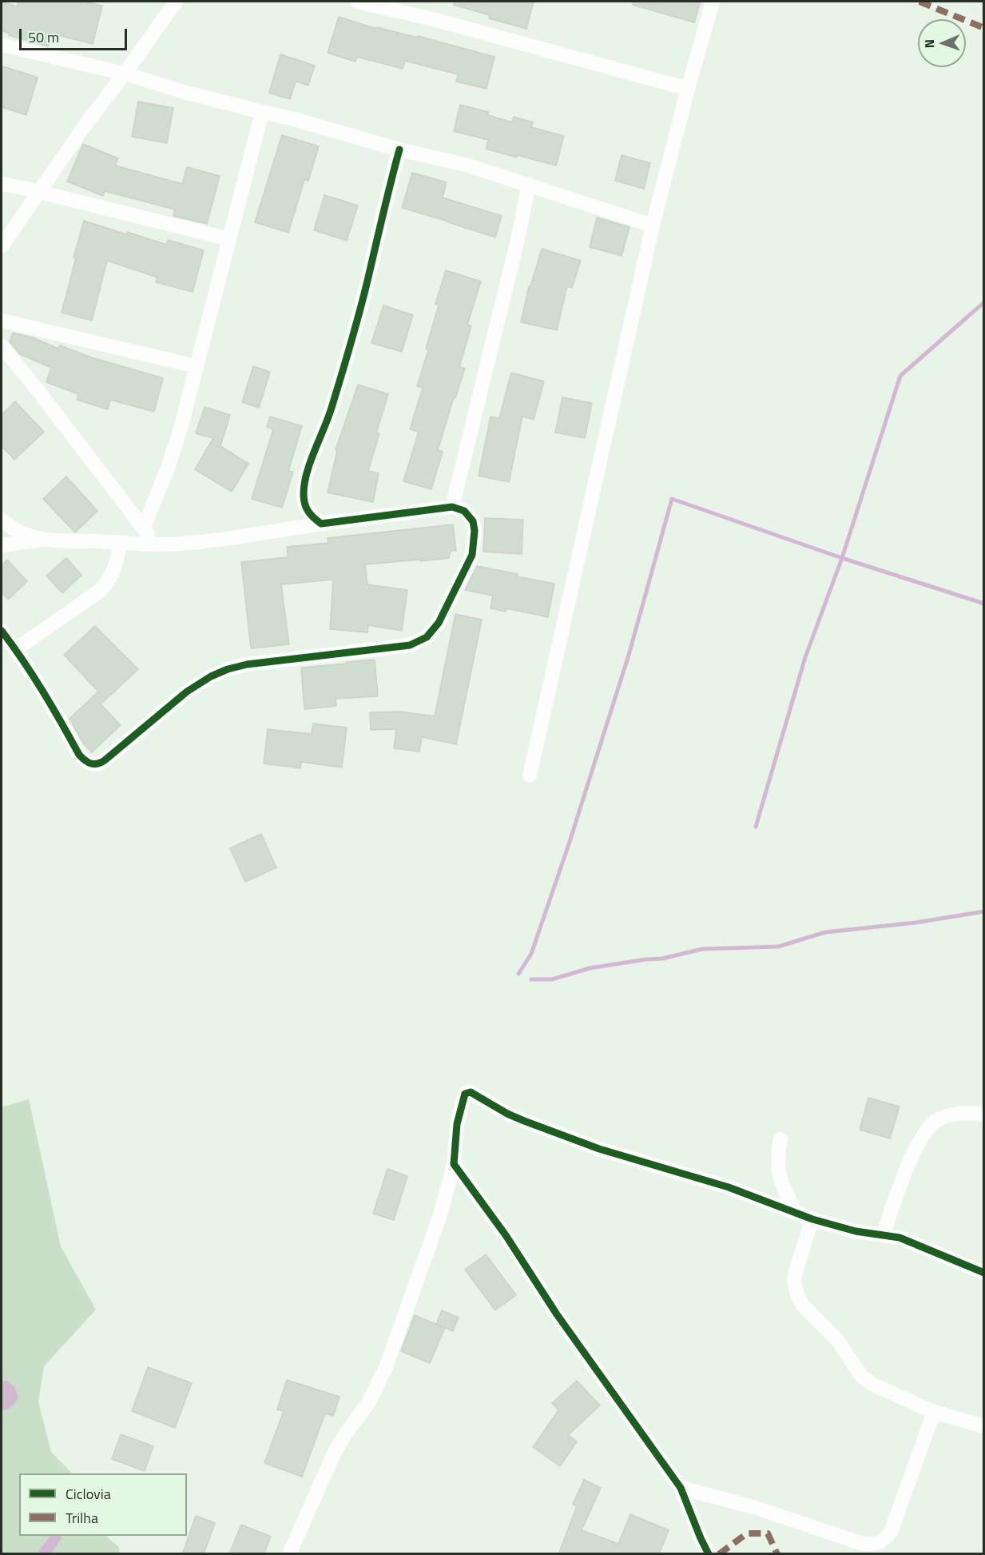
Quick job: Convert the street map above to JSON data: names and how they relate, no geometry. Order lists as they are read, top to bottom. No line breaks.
{"legend":["Ciclovia","Trilha"],"scale_bar":"50 m","north":"left"}
